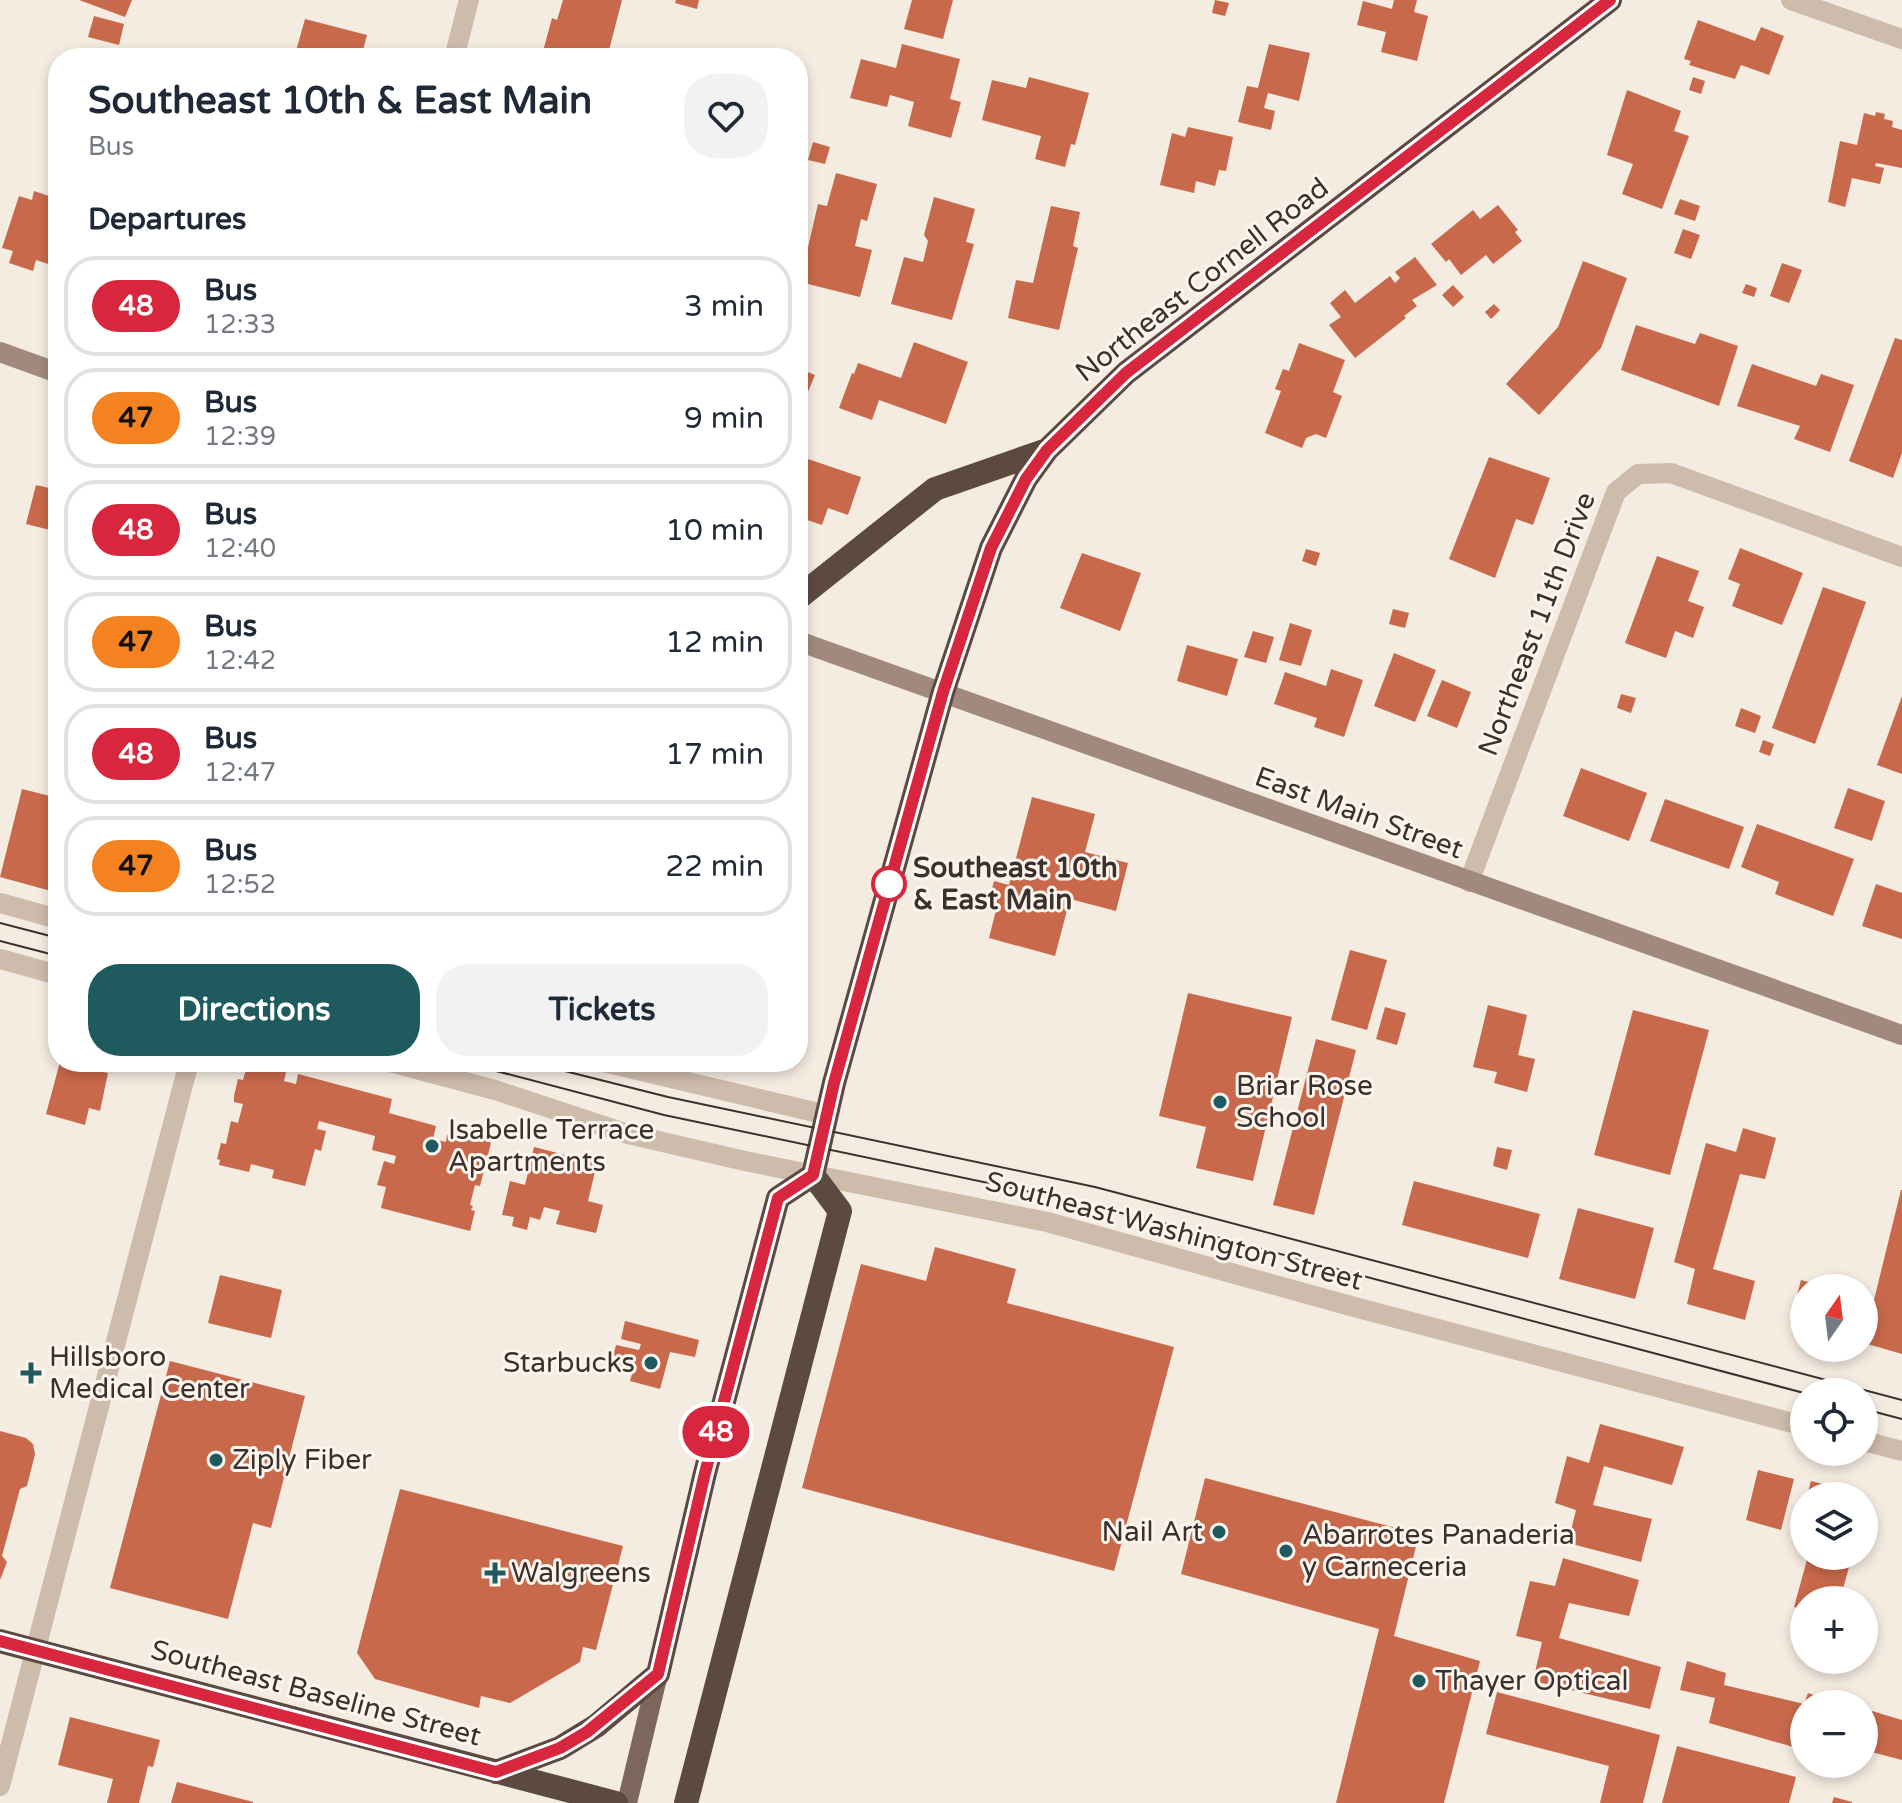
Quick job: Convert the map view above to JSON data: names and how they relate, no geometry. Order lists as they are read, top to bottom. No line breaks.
{"streets":{"highway":["Northeast Cornell Road","Southeast Baseline Street"],"main road":["East Main Street"],"street":["Northeast 11th Drive","Southeast Washington Street"]},"crossings":[["Northeast Cornell Road","East Main Street"],["Northeast Cornell Road","Southeast Washington Street"],["Northeast 11th Drive","East Main Street"]],"places":{"other":["Southeast 10th & East Main","Briar Rose School","Isabelle Terrace Apartments","Starbucks","Ziply Fiber","Nail Art","Abarrotes Panaderia y Carneceria","Thayer Optical"],"health":["Hillsboro Medical Center","Walgreens"]},"lines":["bus line 48"],"north":"top","page":{"on_map":"48","heading":[["Southeast 10th & East Main","Bus"],"Departures"],"list":[{"mark":"48","name":"Bus","note":"12:33","value":"3 min"},{"mark":"47","name":"Bus","note":"12:39","value":"9 min"},{"mark":"48","name":"Bus","note":"12:40","value":"10 min"},{"mark":"47","name":"Bus","note":"12:42","value":"12 min"},{"mark":"48","name":"Bus","note":"12:47","value":"17 min"},{"mark":"47","name":"Bus","note":"12:52","value":"22 min"}],"buttons":["Directions","Tickets"],"map_buttons":["+","−"]}}
